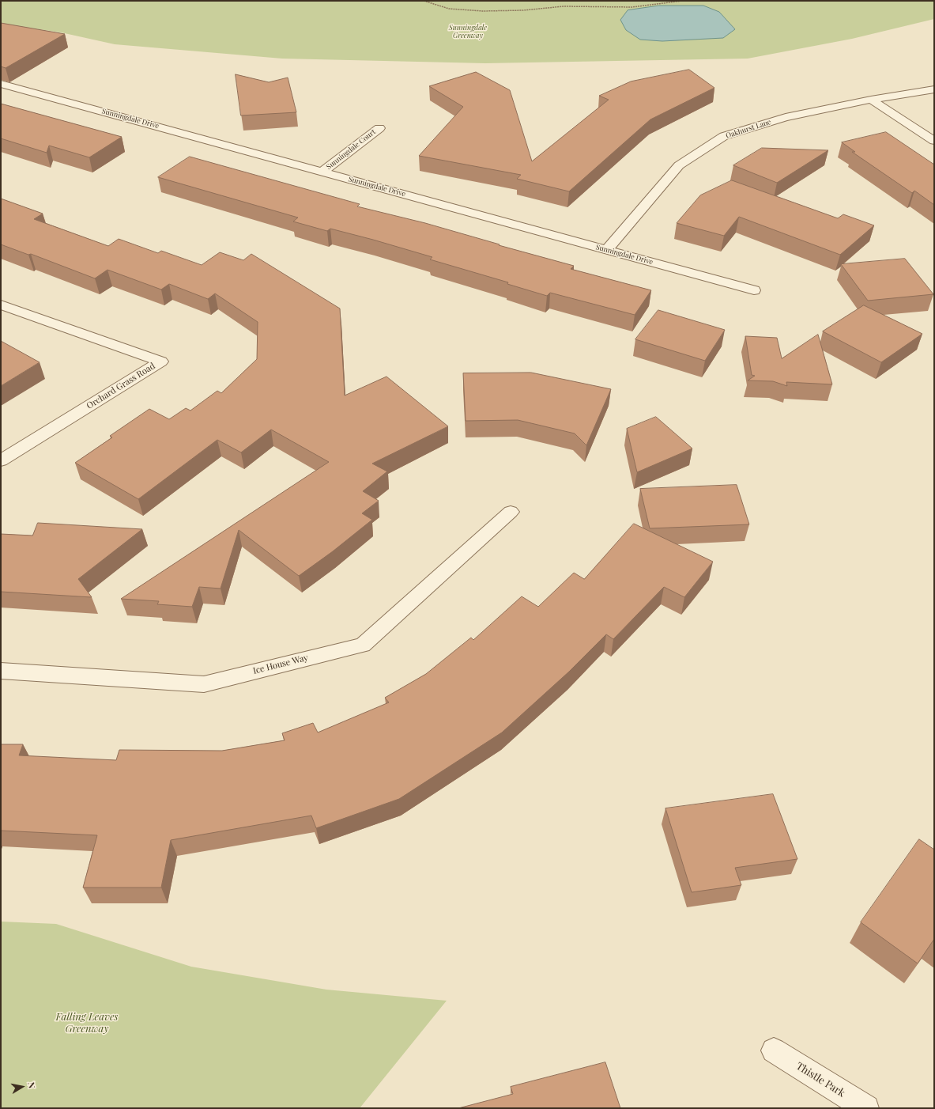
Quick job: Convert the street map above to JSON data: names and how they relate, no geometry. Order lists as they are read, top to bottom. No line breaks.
{"streets":{"street":["Sunningdale Drive","Oakhurst Lane","Sunningdale Court","Orchard Grass Road","Ice House Way","Thistle Park"]},"crossings":[["Sunningdale Drive","Oakhurst Lane"],["Sunningdale Drive","Sunningdale Court"]],"parks":["Sunningdale Greenway","Falling Leaves Greenway"],"north":"right"}
